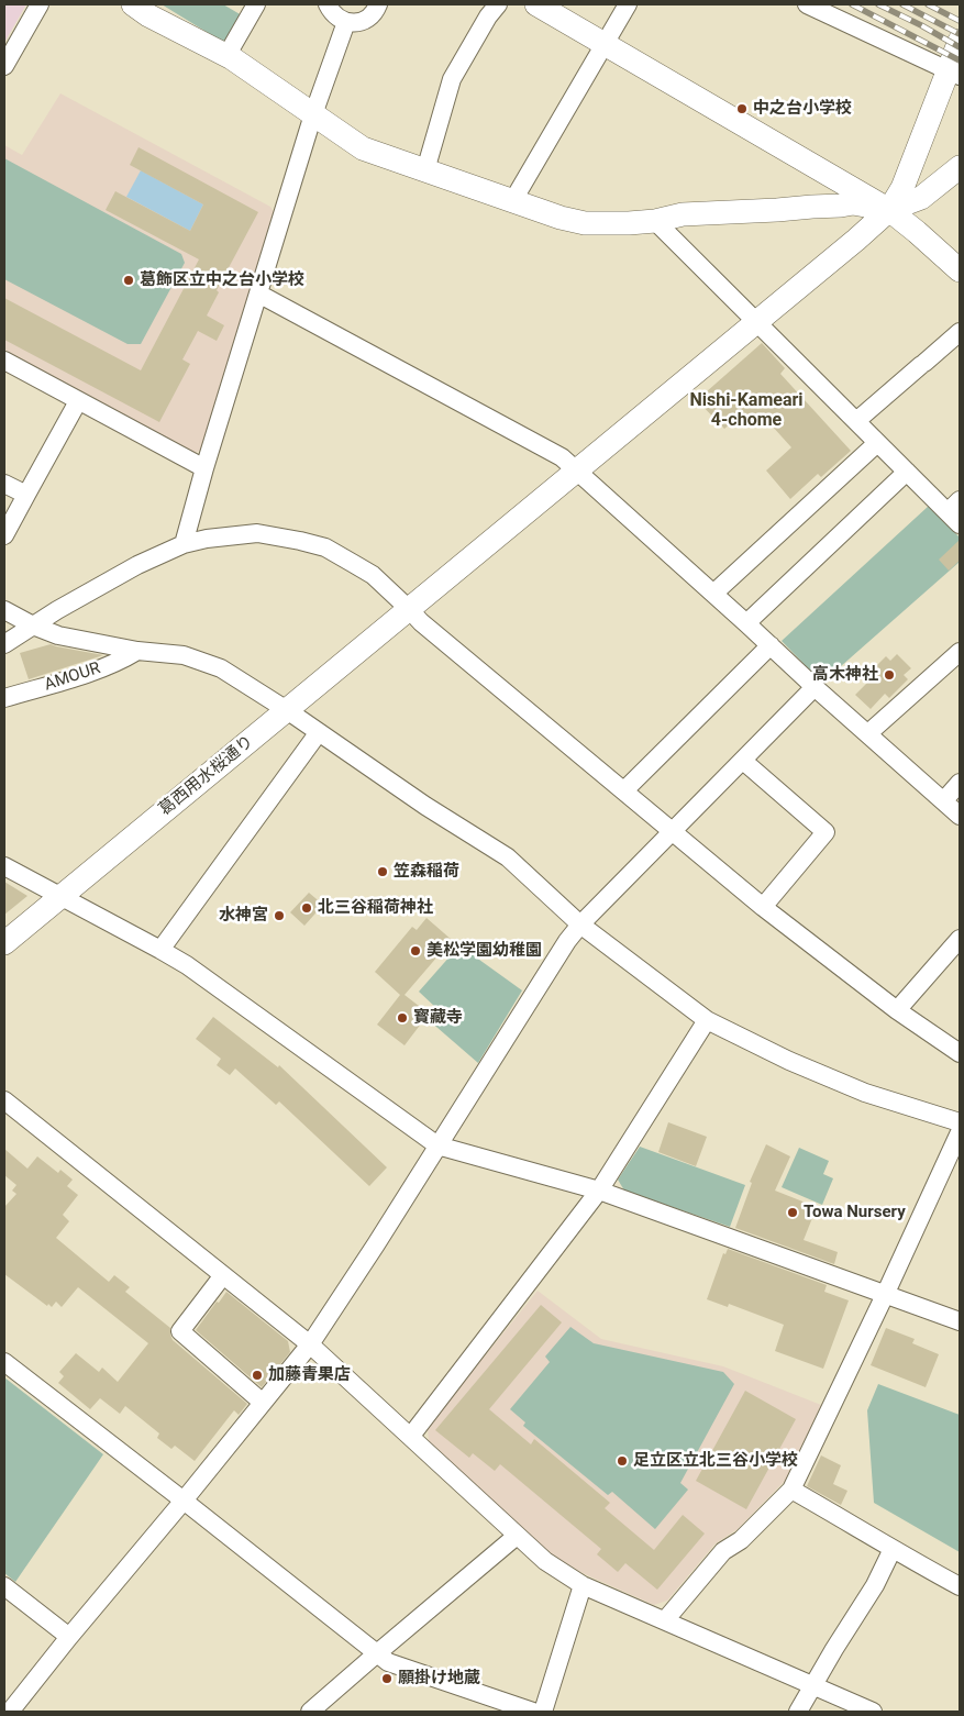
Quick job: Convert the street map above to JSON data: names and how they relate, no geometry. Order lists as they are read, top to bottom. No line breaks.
{"streets":{"street":["AMOUR","葛西用水桜通り"]},"districts":["Nishi-Kameari 4-chome"],"places":["中之台小学校","葛飾区立中之台小学校","高木神社","笠森稲荷","北三谷稲荷神社","水神宮","美松学園幼稚園","寳藏寺","Towa Nursery","加藤青果店","足立区立北三谷小学校","願掛け地蔵"]}
